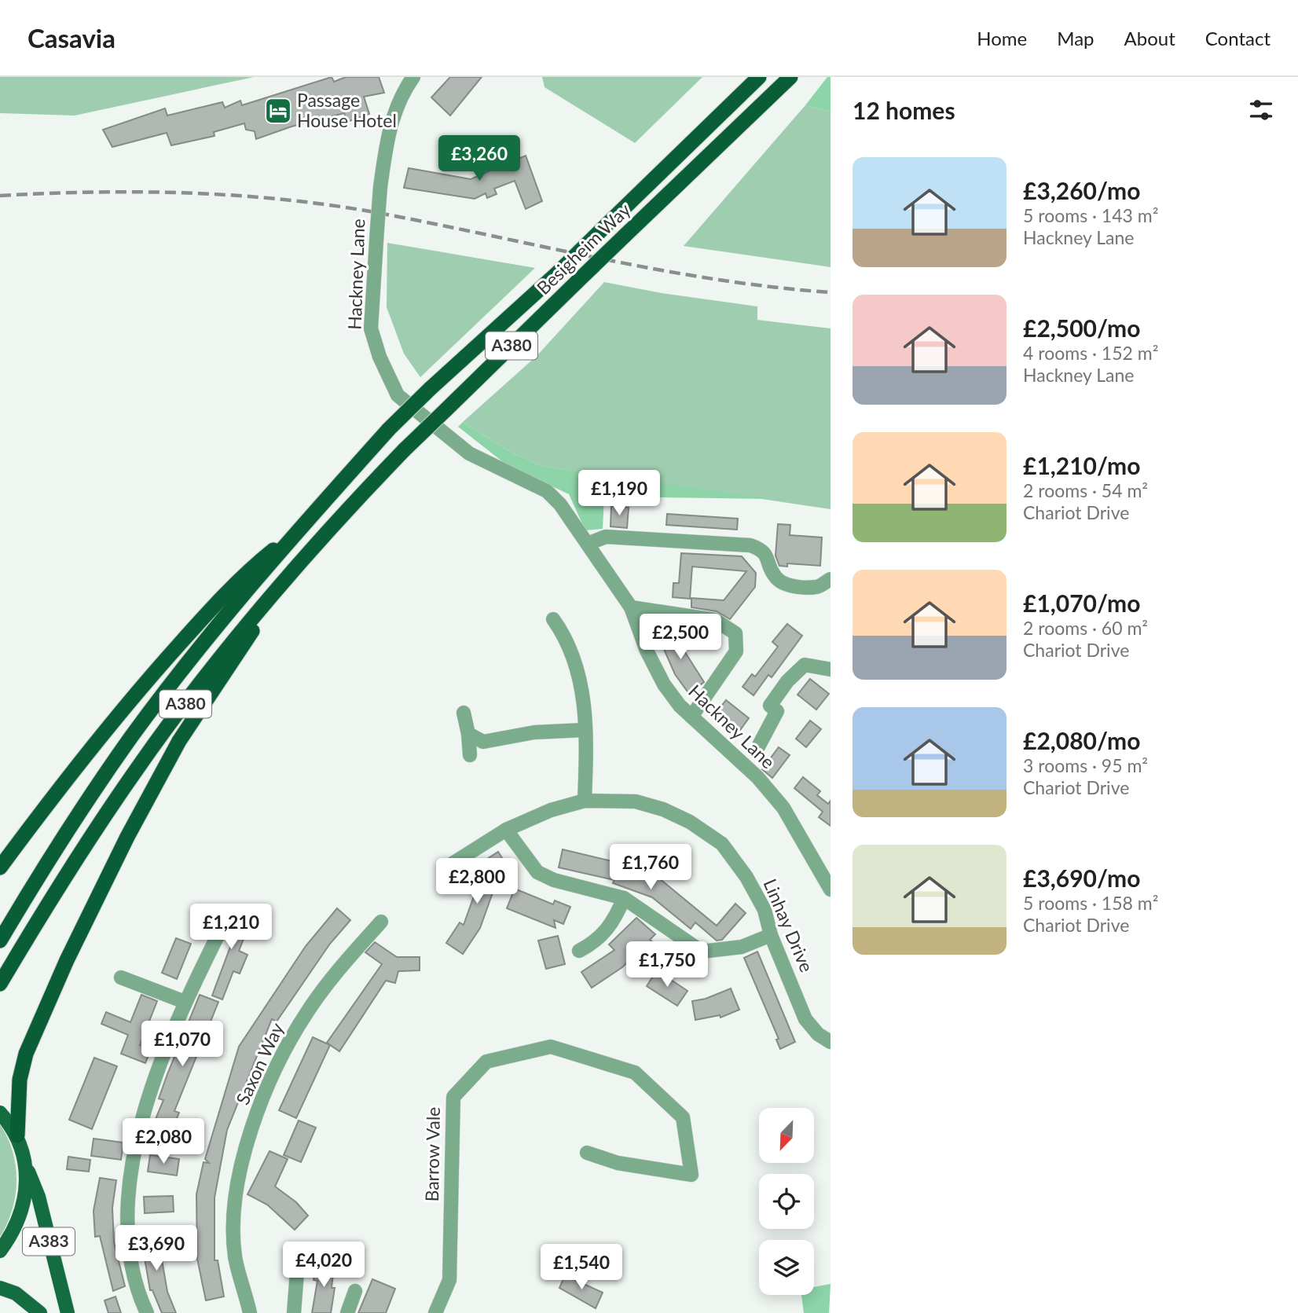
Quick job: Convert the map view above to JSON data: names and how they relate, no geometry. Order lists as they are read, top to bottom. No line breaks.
{"streets":{"highway":["Besigheim Way","A380"],"main road":["A383"],"street":["Hackney Lane","Linhay Drive","Saxon Way","Barrow Vale"]},"crossings":[["Besigheim Way","A380"]],"places":{"hotel":["Passage House Hotel"]},"north":"bottom left","page":{"header":"Casavia","nav":["Home","Map","About","Contact"],"heading":"12 homes","price":["£3,260","£1,190","£2,500","£1,760","£2,800","£1,210","£1,750","£1,070","£2,080","£3,690","£4,020","£1,540"],"list":[{"name":"£3,260/mo","note":"5 rooms · 143 m² · Hackney Lane"},{"name":"£2,500/mo","note":"4 rooms · 152 m² · Hackney Lane"},{"name":"£1,210/mo","note":"2 rooms · 54 m² · Chariot Drive"},{"name":"£1,070/mo","note":"2 rooms · 60 m² · Chariot Drive"},{"name":"£2,080/mo","note":"3 rooms · 95 m² · Chariot Drive"},{"name":"£3,690/mo","note":"5 rooms · 158 m² · Chariot Drive"}]}}
